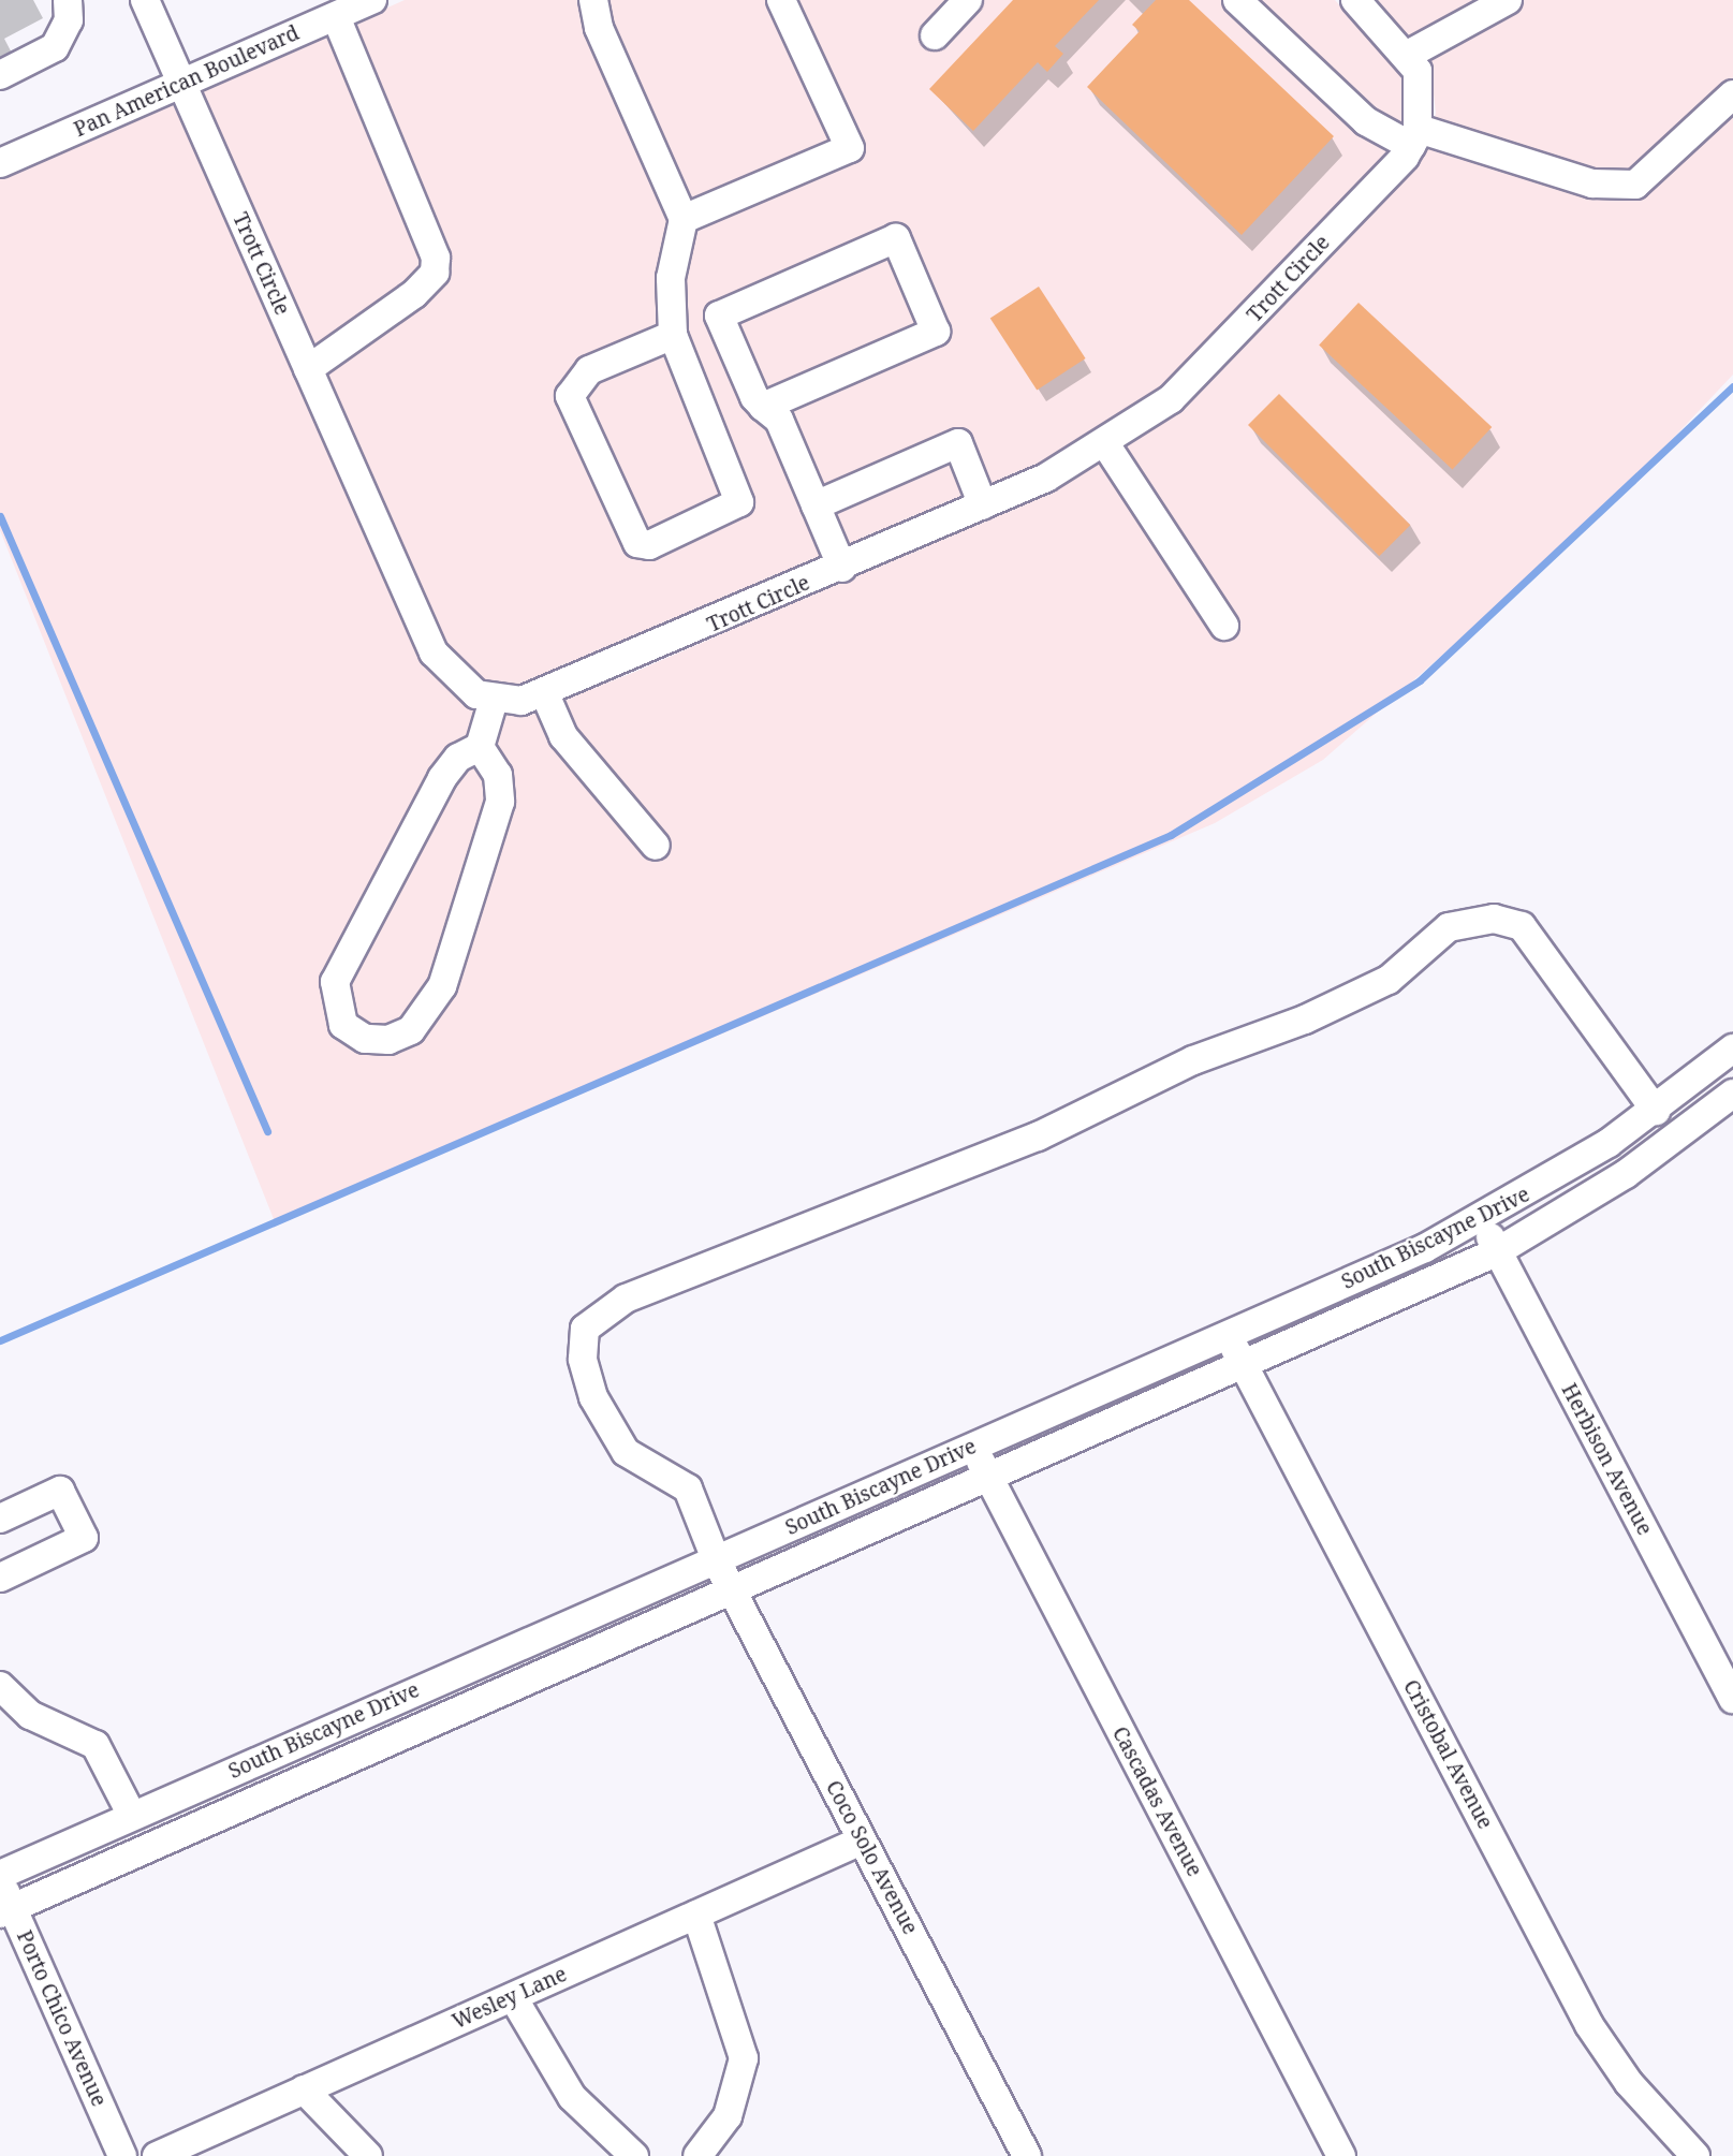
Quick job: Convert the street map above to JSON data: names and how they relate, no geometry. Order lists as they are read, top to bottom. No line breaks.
{"streets":{"street":["Pan American Boulevard","Trott Circle","South Biscayne Drive","Herbison Avenue","Cristobal Avenue","Cascadas Avenue","Coco Solo Avenue","Wesley Lane","Porto Chico Avenue"]},"crossings":[["Pan American Boulevard","Trott Circle"],["South Biscayne Drive","Herbison Avenue"],["South Biscayne Drive","Cristobal Avenue"],["South Biscayne Drive","Cascadas Avenue"],["South Biscayne Drive","Coco Solo Avenue"],["South Biscayne Drive","Porto Chico Avenue"],["Coco Solo Avenue","Wesley Lane"]]}
